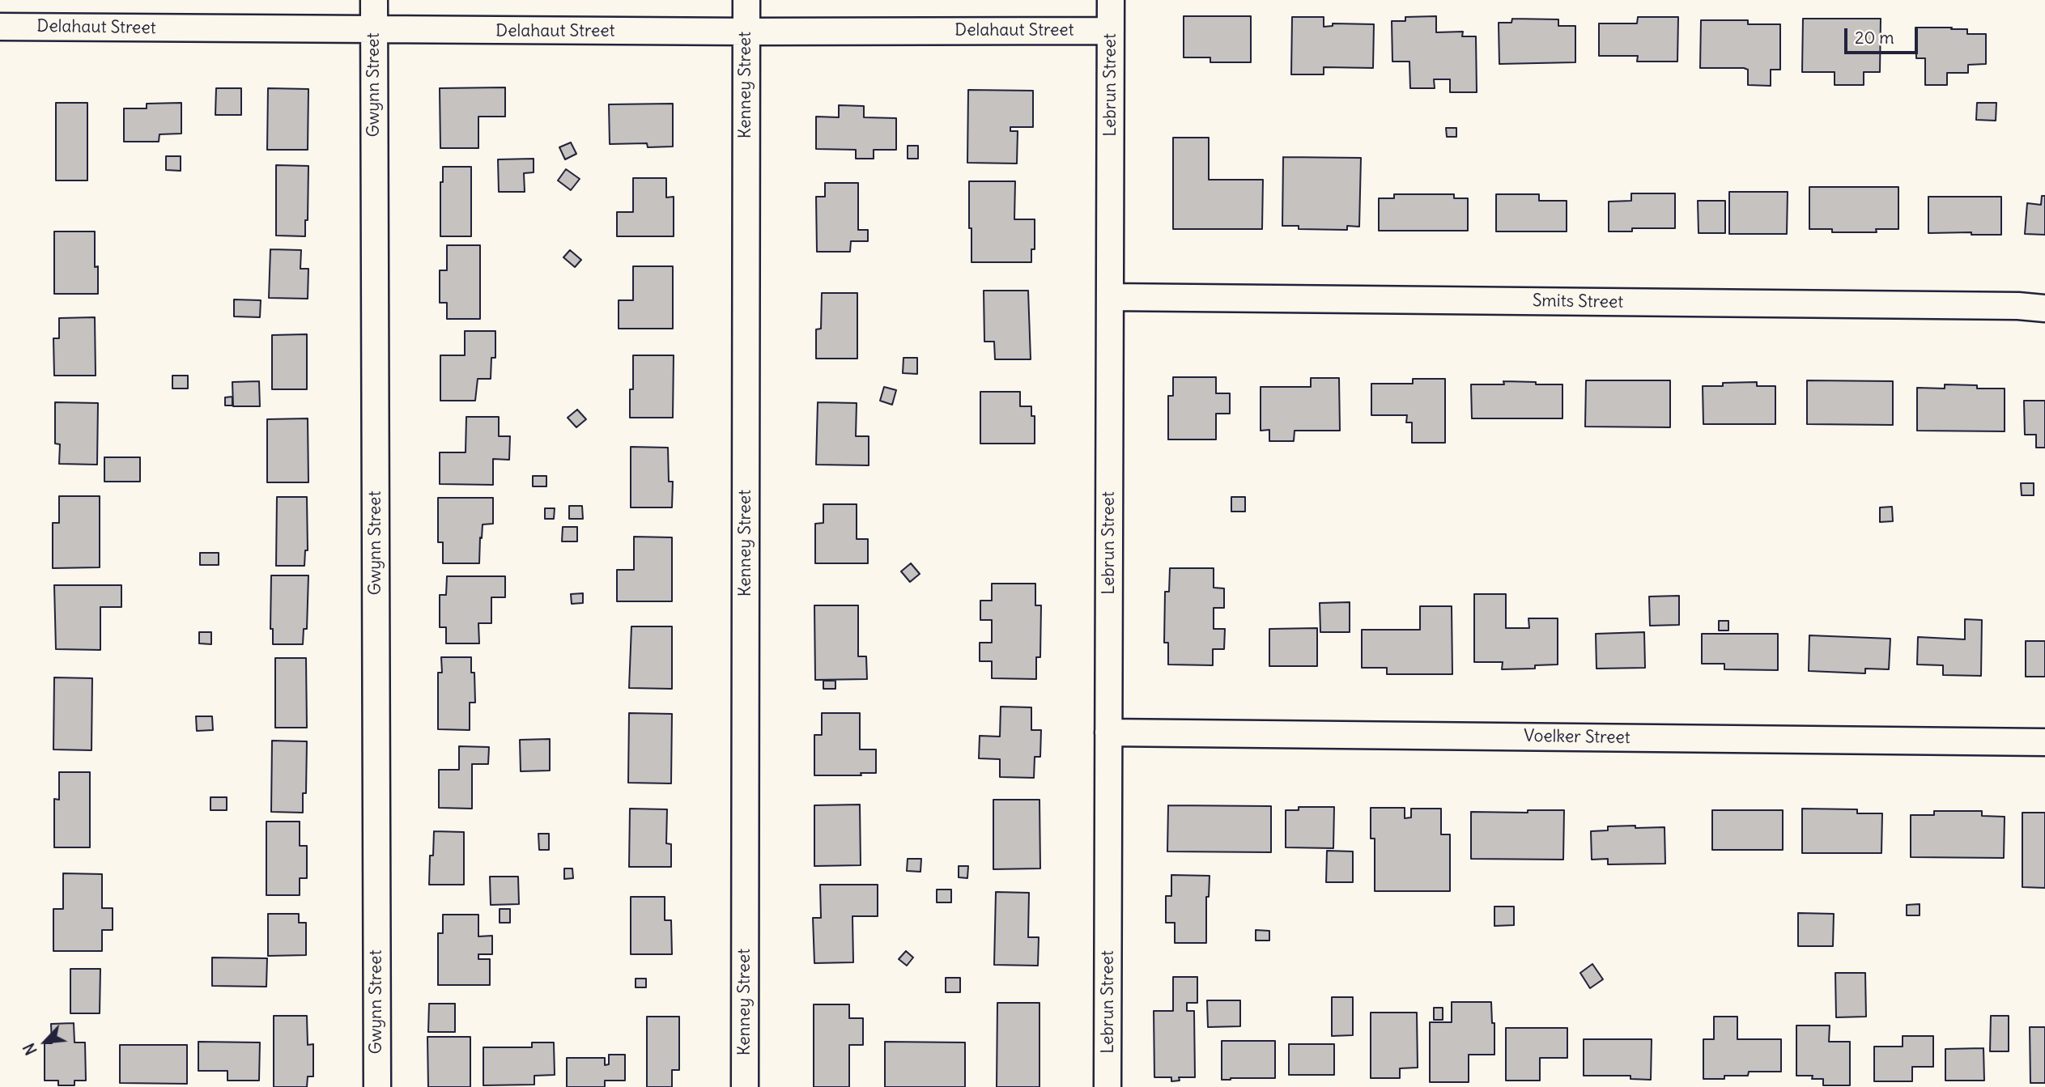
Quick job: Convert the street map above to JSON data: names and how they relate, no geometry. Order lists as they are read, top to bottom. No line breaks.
{"streets":{"street":["Delahaut Street","Gwynn Street","Kenney Street","Lebrun Street","Smits Street","Voelker Street"]},"crossings":[["Delahaut Street","Gwynn Street"],["Delahaut Street","Kenney Street"],["Delahaut Street","Lebrun Street"],["Lebrun Street","Smits Street"],["Lebrun Street","Voelker Street"]],"scale_bar":"20 m","north":"bottom left"}
